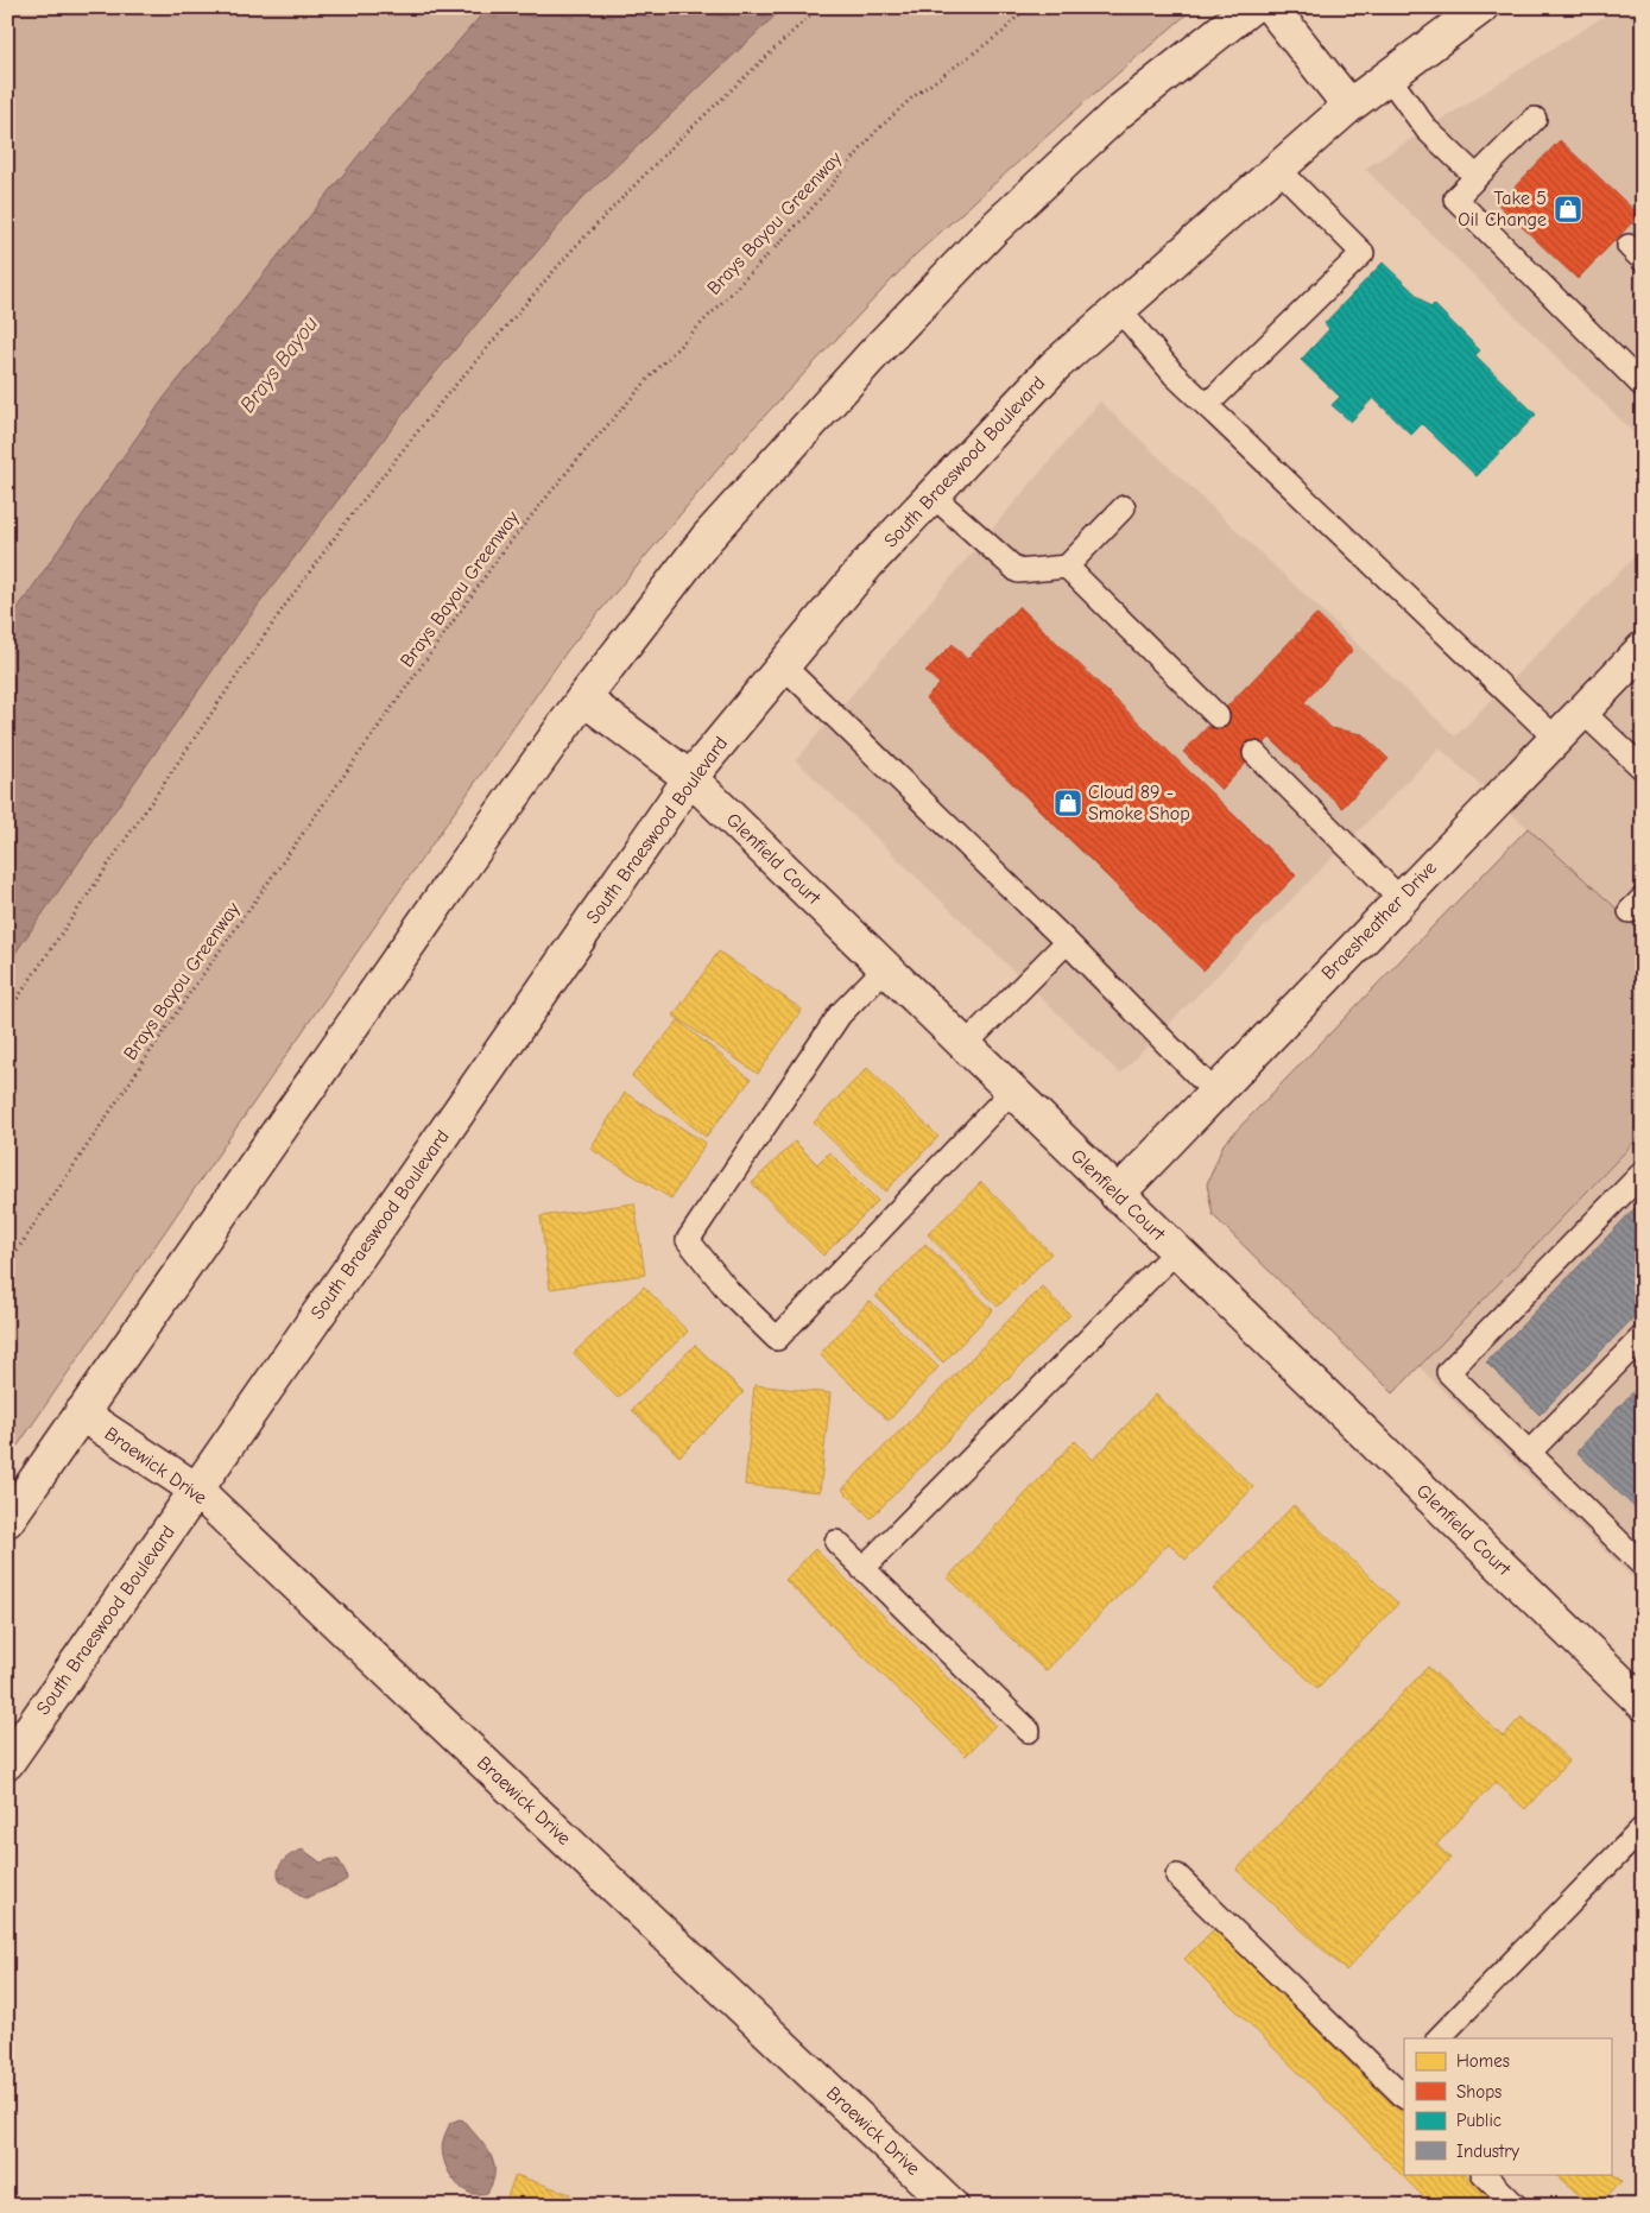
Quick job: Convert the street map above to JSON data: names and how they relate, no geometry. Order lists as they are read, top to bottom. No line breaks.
{"streets":{"main road":["South Braeswood Boulevard","Glenfield Court","Braesheather Drive","Braewick Drive"],"path":["Brays Bayou Greenway"]},"crossings":[["South Braeswood Boulevard","Glenfield Court"],["South Braeswood Boulevard","Braewick Drive"],["Glenfield Court","Braesheather Drive"]],"water":["Brays Bayou"],"places":{"shop":["Take 5 Oil Change","Cloud 89 - Smoke Shop"]},"legend":["Homes","Shops","Public","Industry"]}
